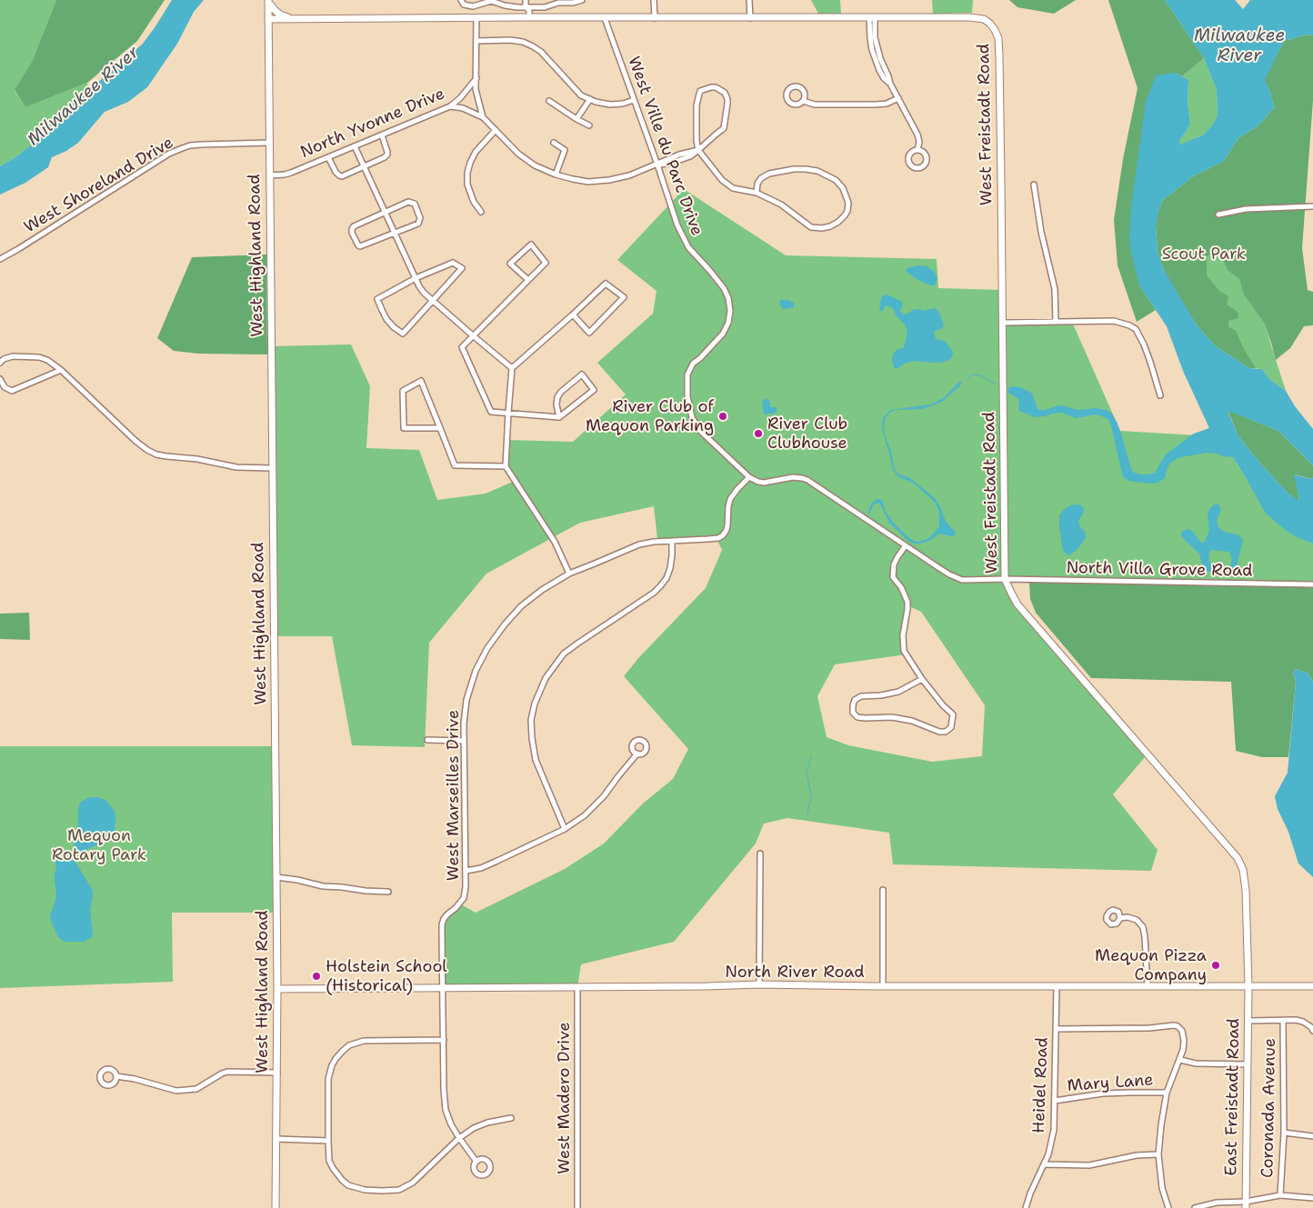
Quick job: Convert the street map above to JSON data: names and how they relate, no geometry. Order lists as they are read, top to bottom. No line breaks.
{"streets":{"street":["North Yvonne Drive","West Freistadt Road","West Ville du Parc Drive","West Shoreland Drive","West Highland Road","North Villa Grove Road","West Marseilles Drive","North River Road","Mary Lane","Heidel Road","East Freistadt Road","West Madero Drive","Coronada Avenue"]},"crossings":[["North Yvonne Drive","West Highland Road"],["West Freistadt Road","North Villa Grove Road"],["West Freistadt Road","North River Road"],["West Freistadt Road","East Freistadt Road"],["West Ville du Parc Drive","North Villa Grove Road"],["West Ville du Parc Drive","West Marseilles Drive"],["West Shoreland Drive","West Highland Road"],["West Highland Road","North River Road"],["North Villa Grove Road","West Marseilles Drive"],["West Marseilles Drive","North River Road"],["North River Road","Heidel Road"],["North River Road","East Freistadt Road"],["North River Road","West Madero Drive"],["Mary Lane","Heidel Road"]],"water":["Milwaukee River"],"parks":["Scout Park","Mequon Rotary Park"],"places":["River Club of Mequon Parking","River Club Clubhouse","Mequon Pizza Company","Holstein School (Historical)"]}
